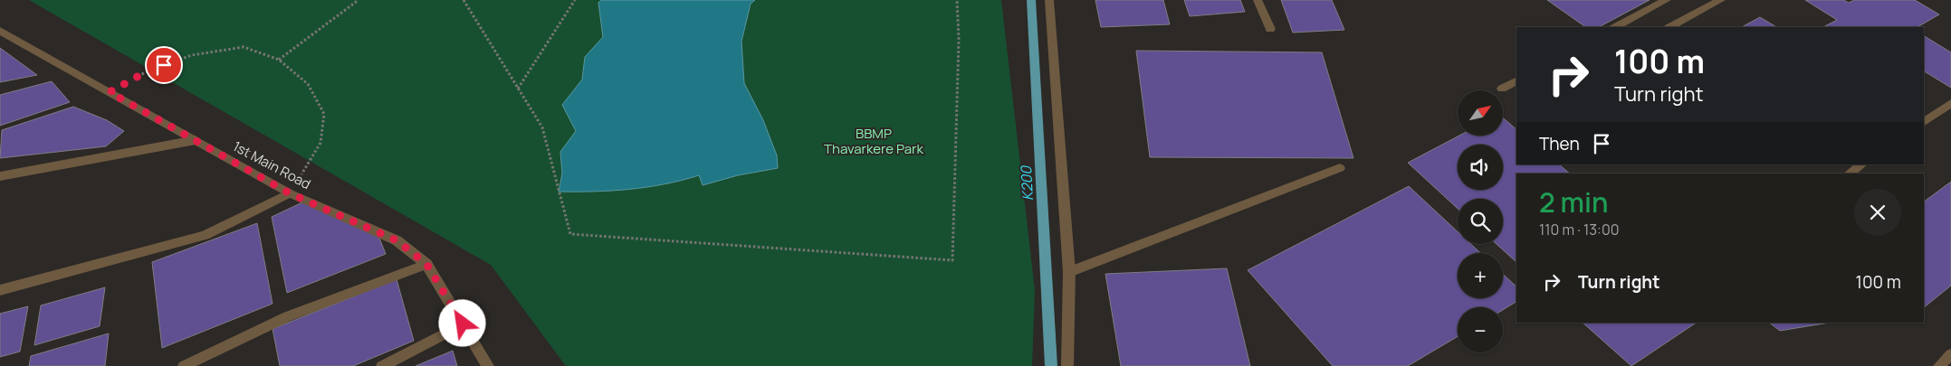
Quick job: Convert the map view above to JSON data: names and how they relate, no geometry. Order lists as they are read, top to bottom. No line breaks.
{"streets":{"street":["1st Main Road"]},"water":["K200"],"parks":["BBMP Thavarkere Park"],"north":"top right","page":{"turn":["100 m","Turn right"],"map_buttons":["+","−"],"then":"Then","heading":["2 min","110 m · 13:00"],"list":[{"name":"Turn right","value":"100 m"}]}}
